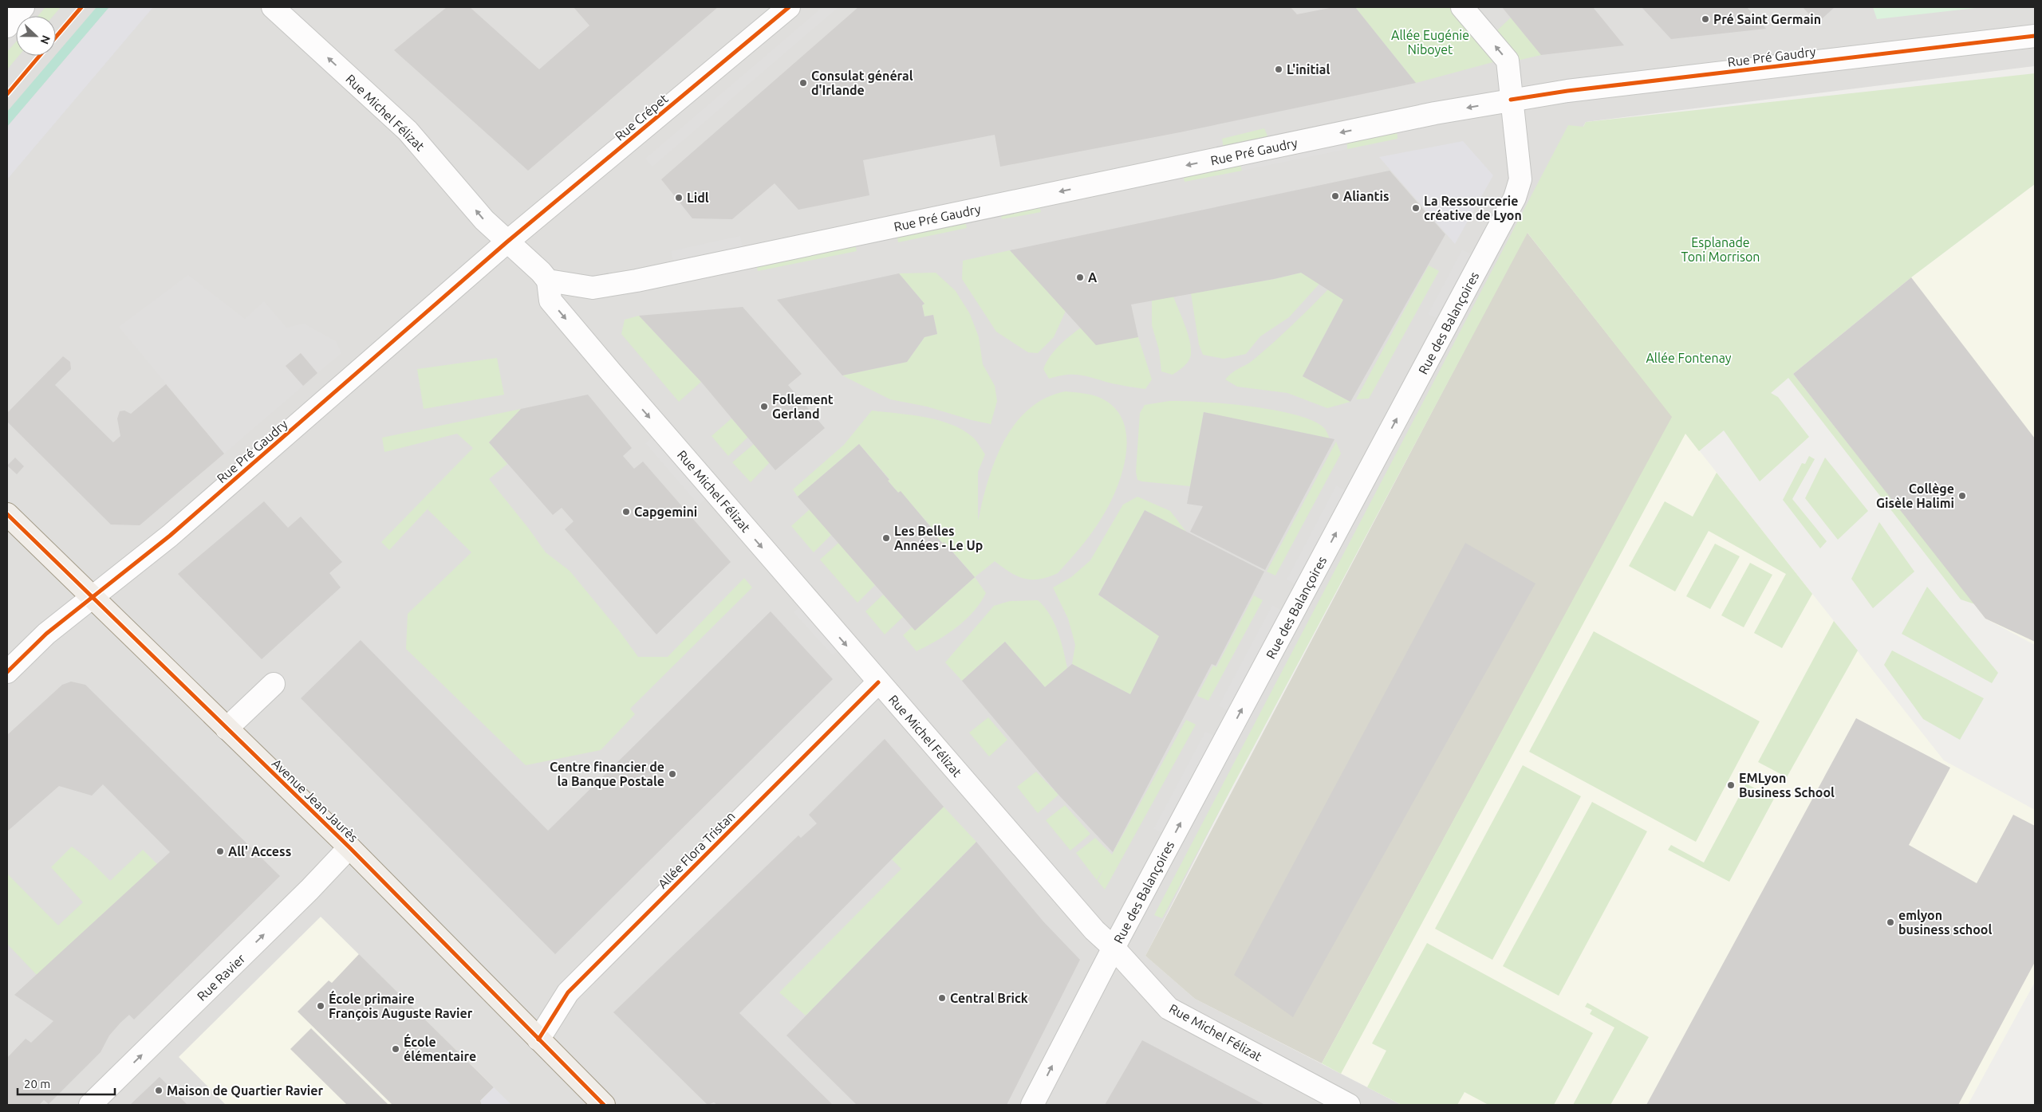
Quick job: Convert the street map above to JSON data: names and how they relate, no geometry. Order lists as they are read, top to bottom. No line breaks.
{"streets":{"main road":["Avenue Jean Jaurès"],"street":["Rue Pré Gaudry","Rue Michel Félizat","Rue Crépet","Rue des Balançoires","Allée Flora Tristan","Rue Ravier"]},"crossings":[["Rue Pré Gaudry","Rue Michel Félizat"],["Rue Pré Gaudry","Rue Crépet"],["Rue Pré Gaudry","Rue des Balançoires"],["Rue Pré Gaudry","Avenue Jean Jaurès"],["Rue Michel Félizat","Rue Crépet"],["Rue Michel Félizat","Rue des Balançoires"],["Rue Michel Félizat","Allée Flora Tristan"],["Avenue Jean Jaurès","Allée Flora Tristan"],["Avenue Jean Jaurès","Rue Ravier"]],"one_way":["Rue Pré Gaudry","Rue des Balançoires","Rue Ravier"],"parks":["Allée Eugénie Niboyet","Esplanade Toni Morrison","Allée Fontenay"],"places":["Pré Saint Germain","L'initial","Consulat général d'Irlande","Aliantis","Lidl","La Ressourcerie créative de Lyon","A","Follement Gerland","Collège Gisèle Halimi","Capgemini","Les Belles Années - Le Up","Centre financier de la Banque Postale","EMLyon Business School","All' Access","emlyon business school","Central Brick","École primaire François Auguste Ravier","École élémentaire","Maison de Quartier Ravier"],"scale_bar":"20 m","north":"right"}
